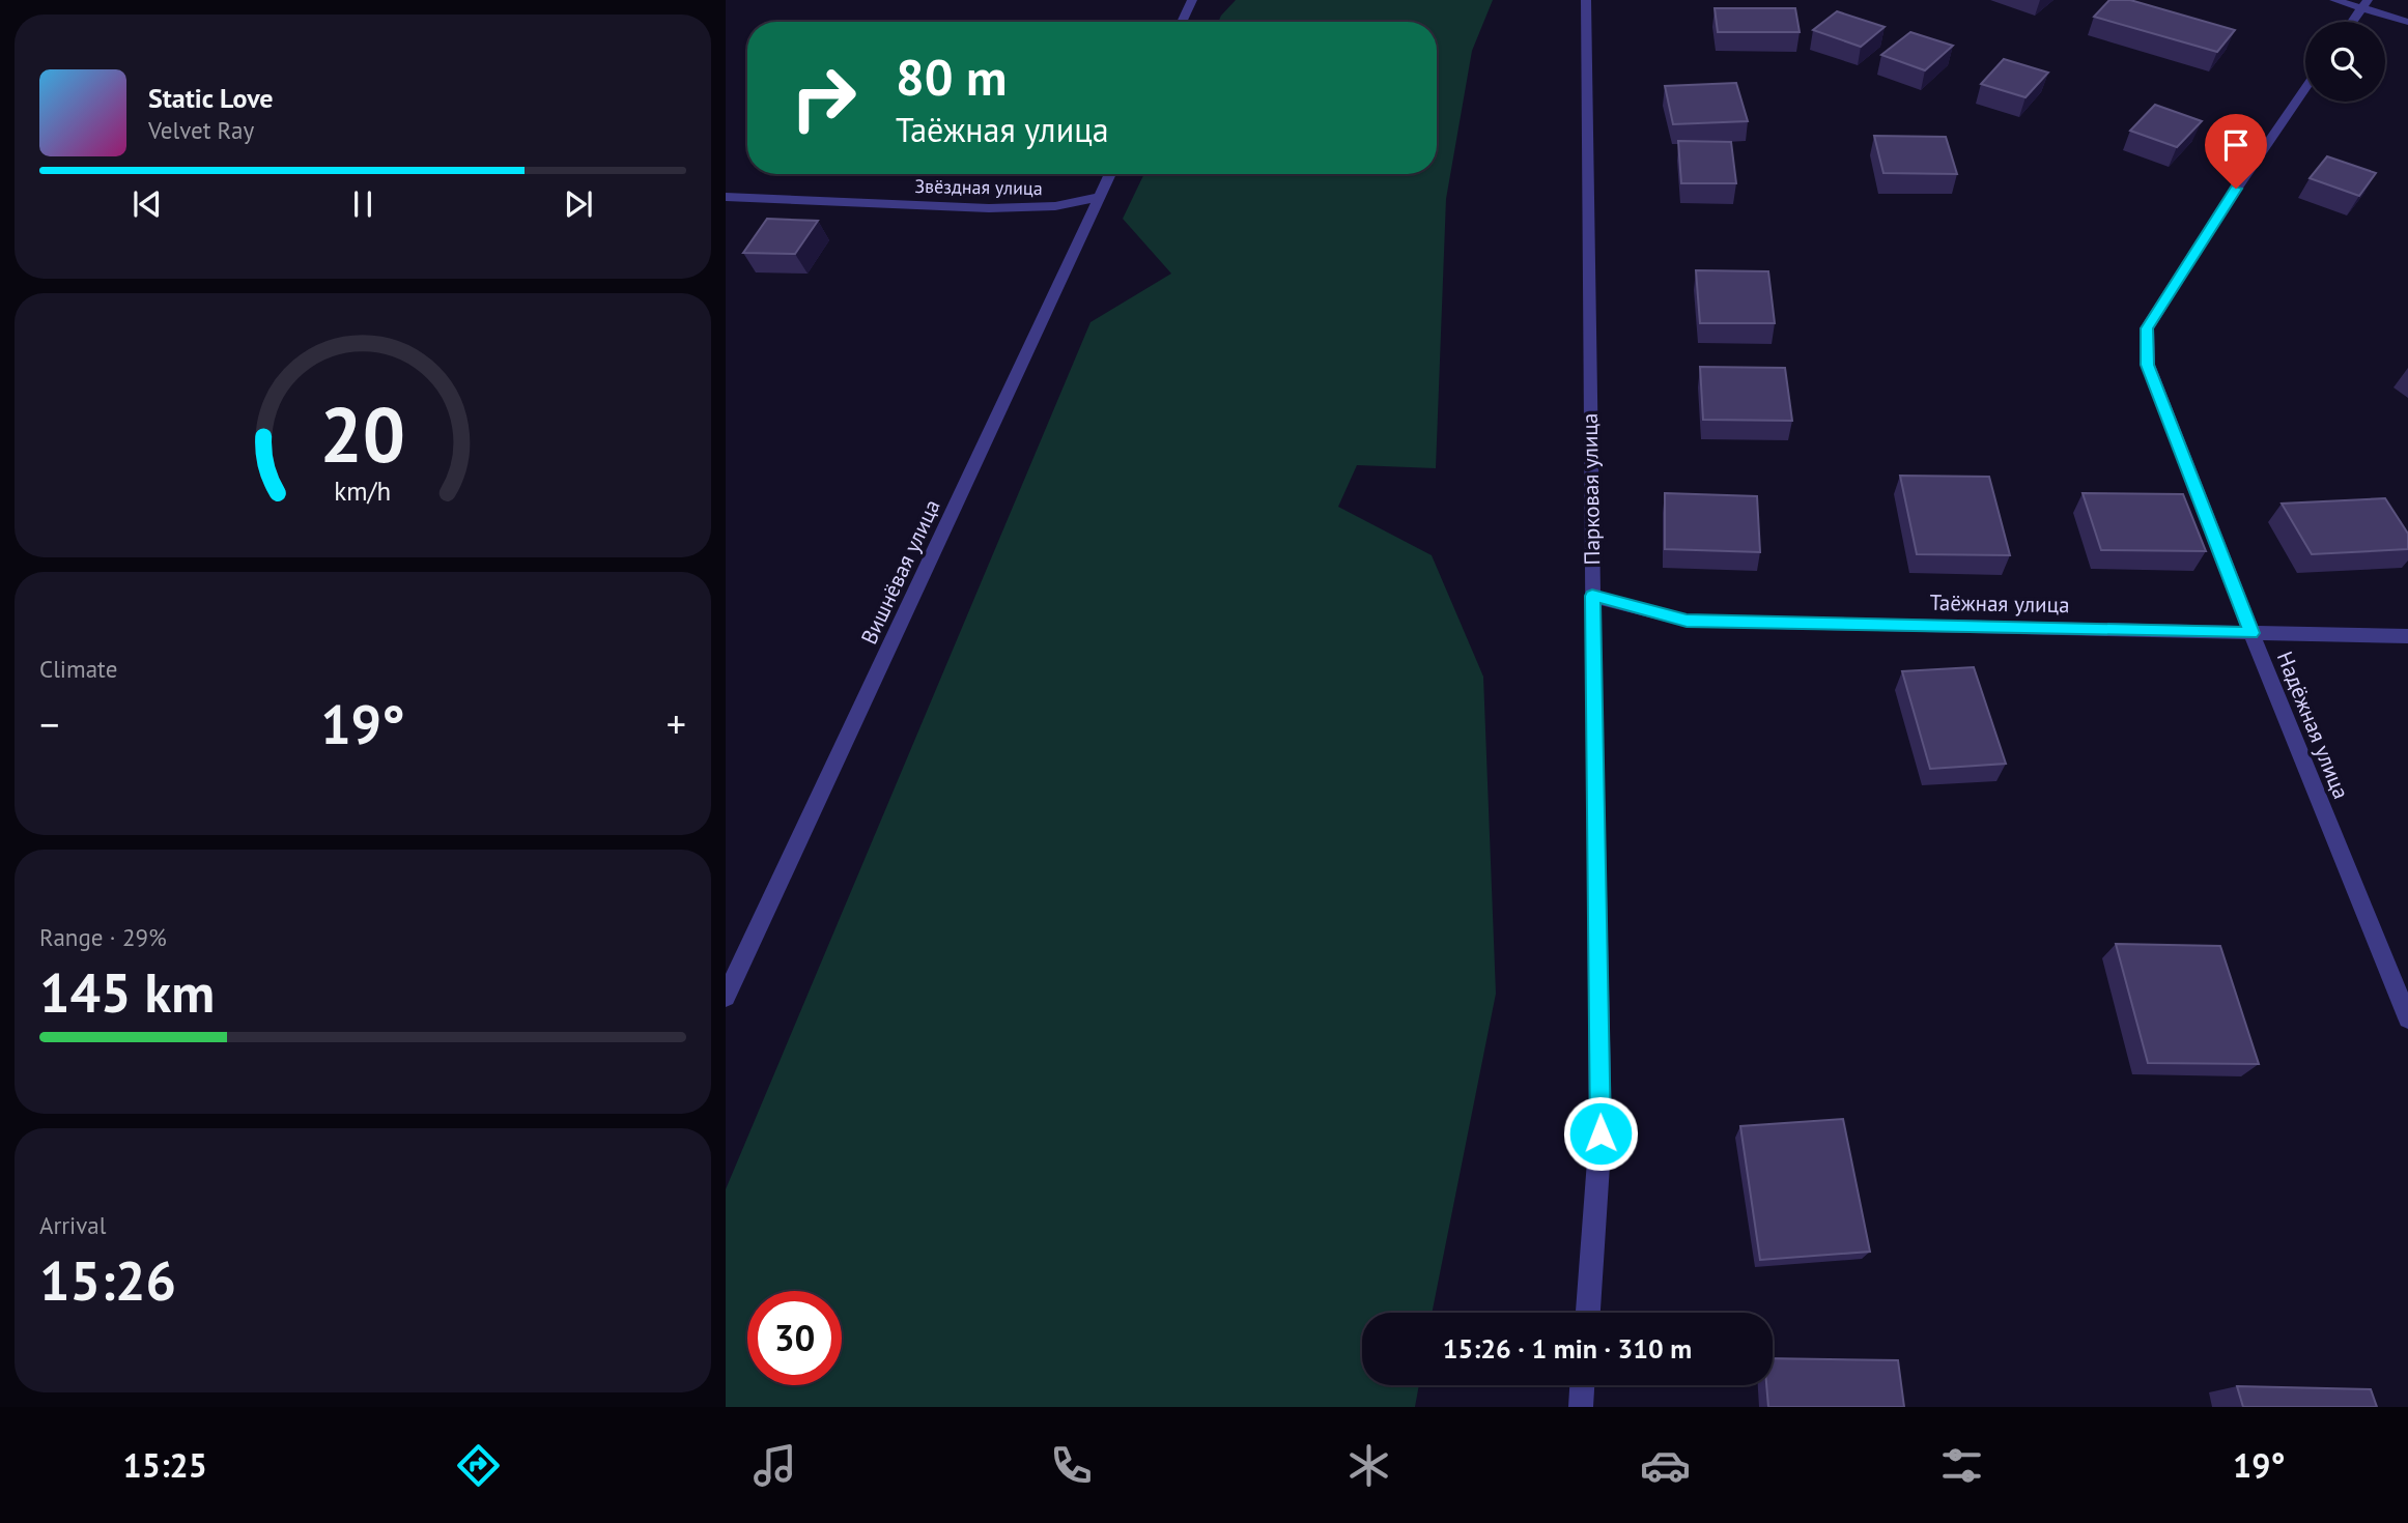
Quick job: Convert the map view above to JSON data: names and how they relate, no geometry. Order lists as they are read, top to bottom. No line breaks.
{"streets":{"street":["Звёздная улица","Парковая улица","Вишнёвая улица","Таёжная улица","Надёжная улица"]},"crossings":[["Звёздная улица","Вишнёвая улица"],["Парковая улица","Таёжная улица"],["Таёжная улица","Надёжная улица"]],"page":{"turn":["80 m","Таёжная улица"],"song":["Static Love","Velvet Ray"],"tile":["Climate",["Range · 29%","145 km"],["Arrival","15:26"]],"heat":["−","19°","+"],"limit":"30","trip":"15:26 · 1 min · 310 m","tabs":["15:25","19°"],"gauge":["20","km/h"]}}
